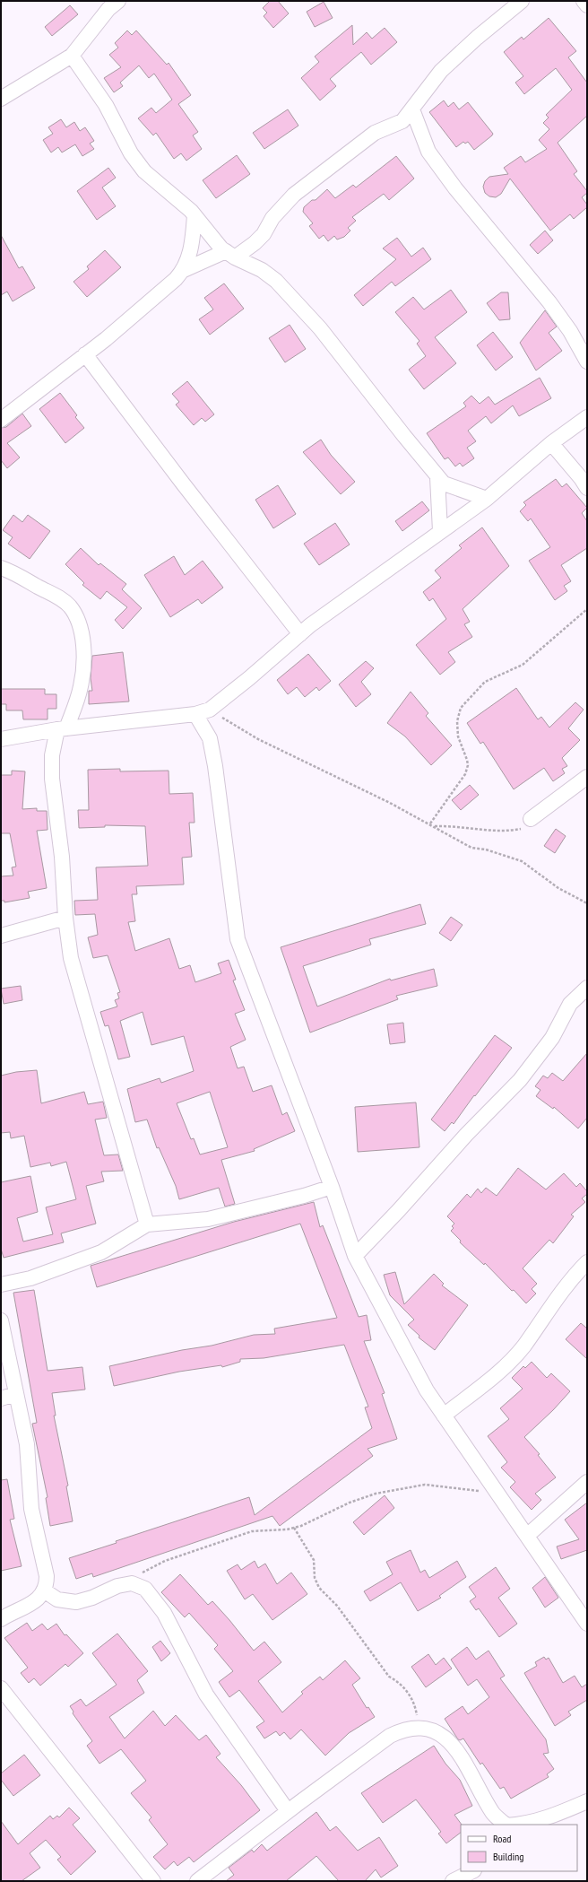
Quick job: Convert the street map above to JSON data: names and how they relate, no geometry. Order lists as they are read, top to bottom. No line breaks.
{"legend":["Road","Building"]}
